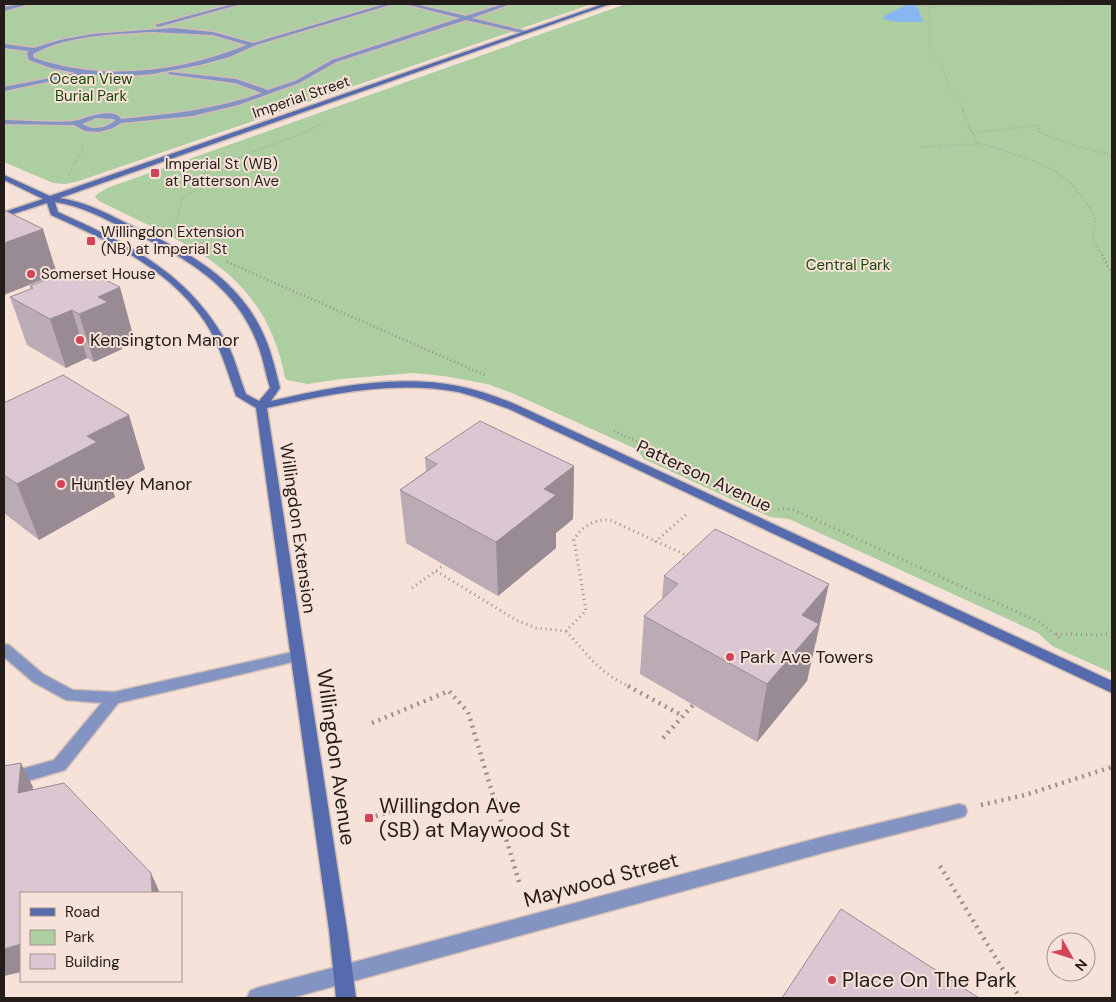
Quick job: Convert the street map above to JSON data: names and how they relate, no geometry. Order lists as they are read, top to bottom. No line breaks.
{"streets":{"main road":["Imperial Street","Patterson Avenue","Willingdon Extension","Willingdon Avenue"],"street":["Maywood Street"]},"crossings":[["Patterson Avenue","Willingdon Extension"],["Willingdon Extension","Willingdon Avenue"],["Willingdon Avenue","Maywood Street"]],"parks":["Ocean View Burial Park","Central Park"],"places":{"transit":["Imperial St (WB) at Patterson Ave","Willingdon Extension (NB) at Imperial St","Willingdon Ave (SB) at Maywood St"],"other":["Somerset House","Kensington Manor","Huntley Manor","Park Ave Towers","Place On The Park"]},"legend":["Road","Park","Building"],"north":"bottom right"}
